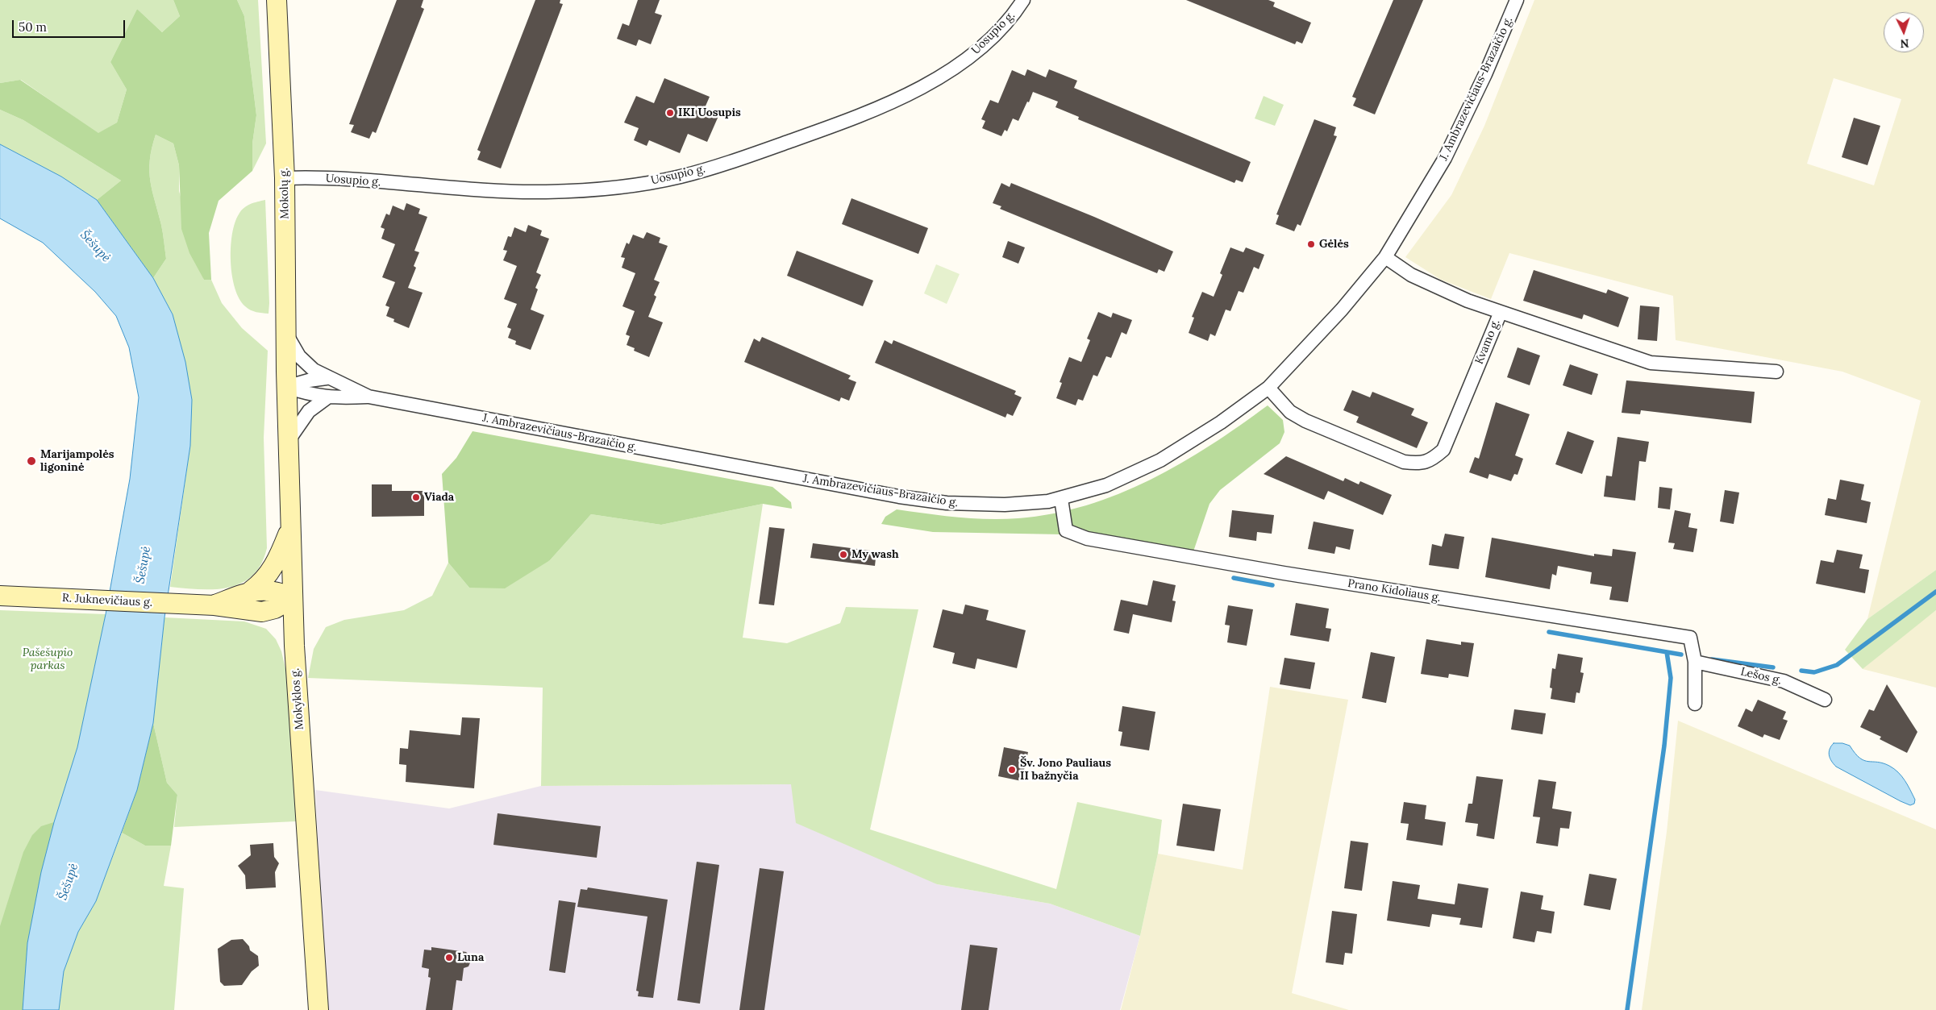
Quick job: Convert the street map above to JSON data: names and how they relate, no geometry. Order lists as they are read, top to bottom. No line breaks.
{"streets":{"main road":["Mokolų g.","R. Juknevičiaus g.","Mokyklos g."],"street":["Uosupio g.","J. Ambrazevičiaus-Brazaičio g.","Kvamo g.","Prano Kidoliaus g.","Lešos g."]},"crossings":[["Uosupio g.","Mokolų g."],["J. Ambrazevičiaus-Brazaičio g.","Mokolų g."],["J. Ambrazevičiaus-Brazaičio g.","Kvamo g."],["J. Ambrazevičiaus-Brazaičio g.","Prano Kidoliaus g."],["J. Ambrazevičiaus-Brazaičio g.","Mokyklos g."],["Mokolų g.","Mokyklos g."],["Prano Kidoliaus g.","Lešos g."],["R. Juknevičiaus g.","Mokyklos g."]],"water":["Šešupė"],"parks":["Pašešupio parkas"],"places":["IKI Uosupis","Gėlės","Marijampolės ligoninė","Viada","My wash","Šv. Jono Pauliaus II bažnyčia","Luna"],"scale_bar":"50 m","north":"bottom"}
